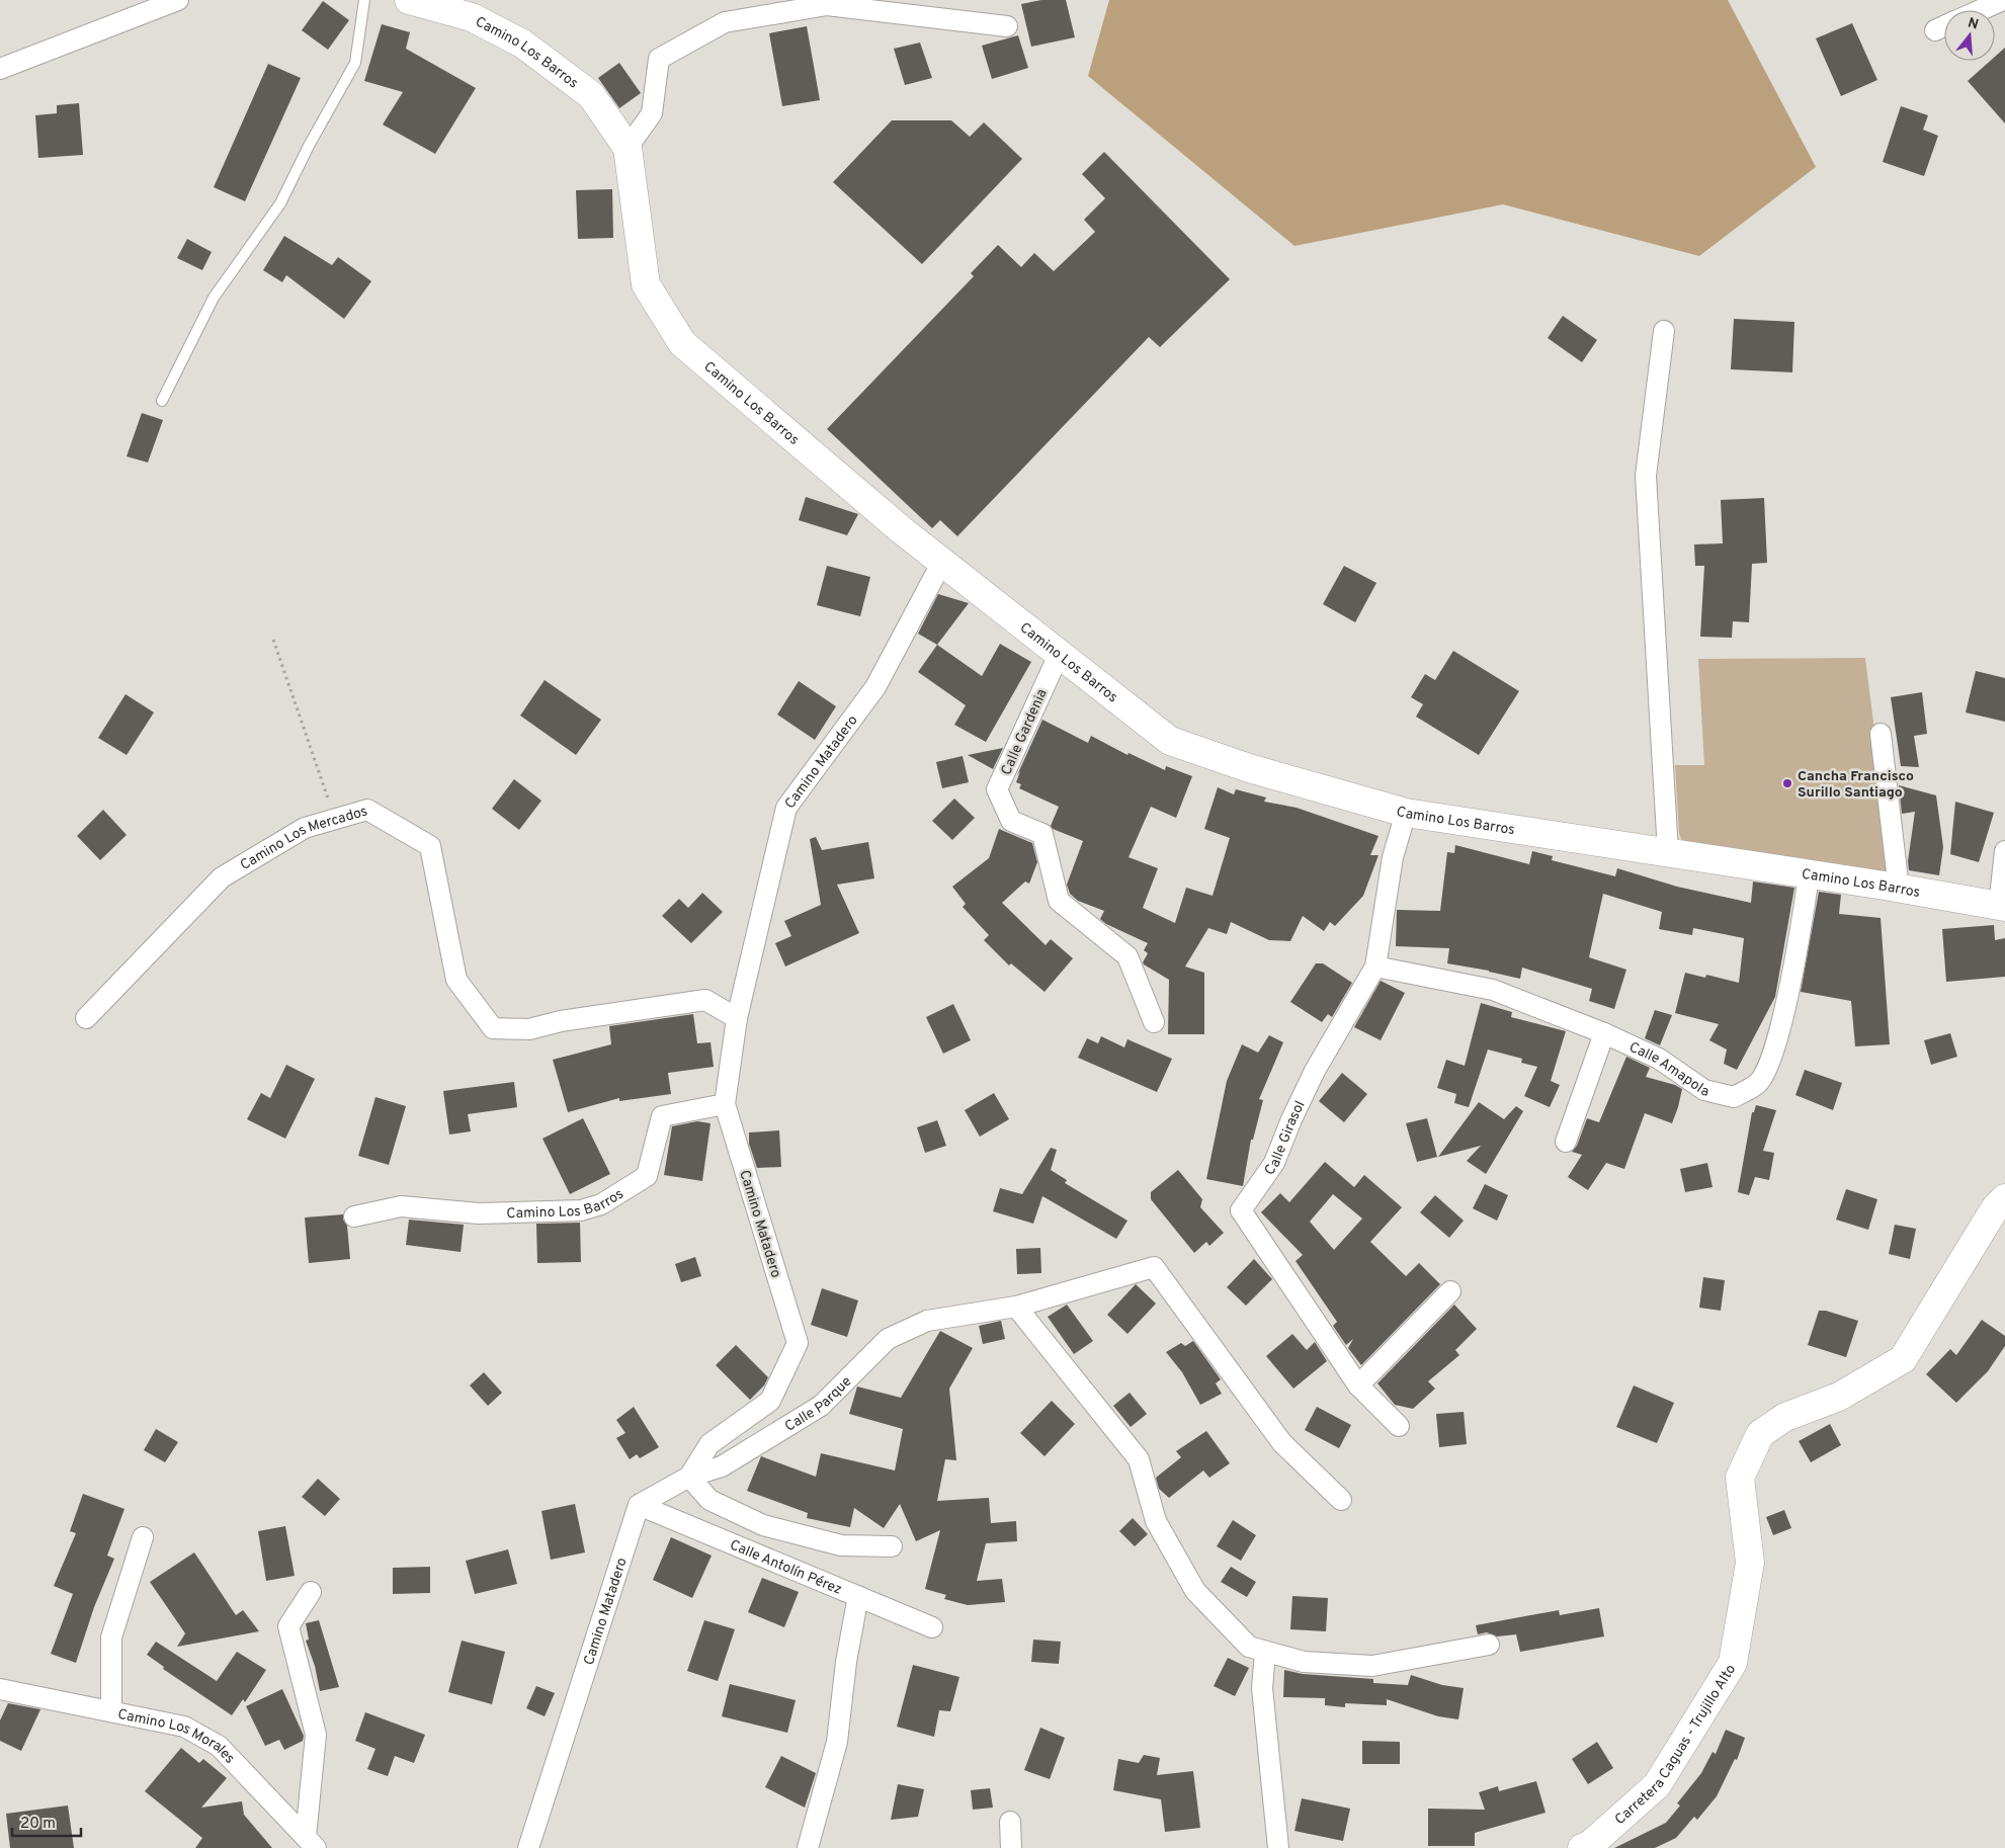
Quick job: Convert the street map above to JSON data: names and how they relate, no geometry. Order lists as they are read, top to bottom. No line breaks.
{"streets":{"street":["Camino Los Barros","Calle Gardenia","Camino Matadero","Camino Los Mercados","Calle Amapola","Calle Girasol","Calle Parque","Calle Antolín Pérez","Camino Los Morales","Carretera Caguas - Trujillo Alto"]},"crossings":[["Camino Los Barros","Calle Gardenia"],["Camino Los Barros","Camino Matadero"],["Camino Los Barros","Calle Amapola"],["Camino Los Barros","Calle Girasol"],["Camino Matadero","Camino Los Mercados"],["Camino Matadero","Calle Parque"],["Camino Matadero","Calle Antolín Pérez"],["Calle Amapola","Calle Girasol"]],"places":["Cancha Francisco Surillo Santiago"],"scale_bar":"20 m","north":"top"}
